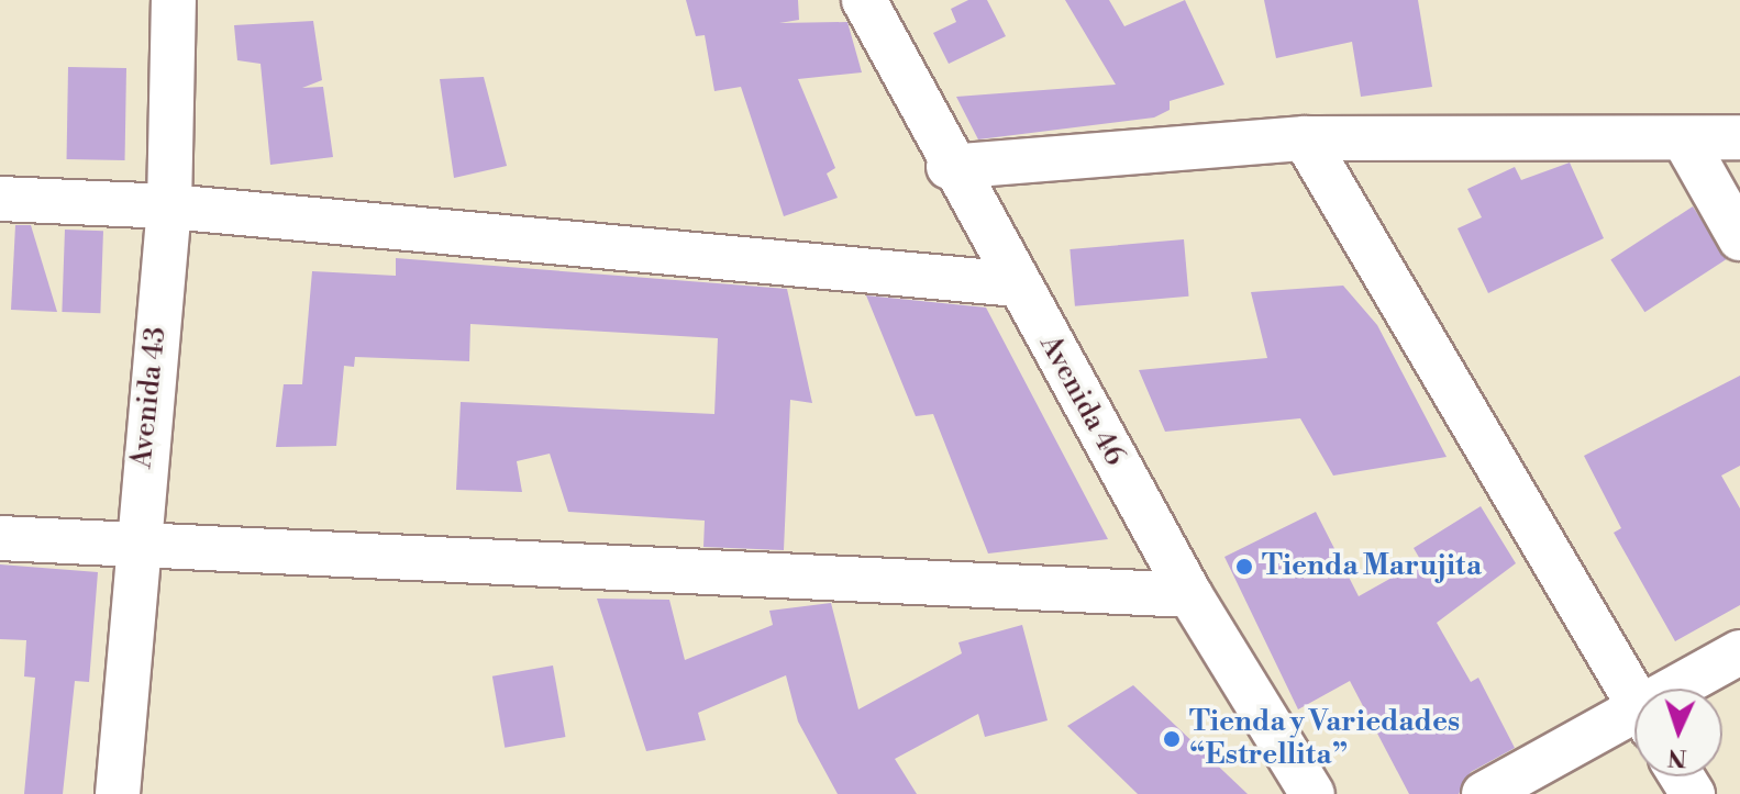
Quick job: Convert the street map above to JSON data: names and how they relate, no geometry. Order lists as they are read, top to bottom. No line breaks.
{"streets":{"street":["Avenida 43","Avenida 46"]},"places":["Tienda Marujita","Tienda y Variedades “Estrellita”"],"north":"bottom"}
